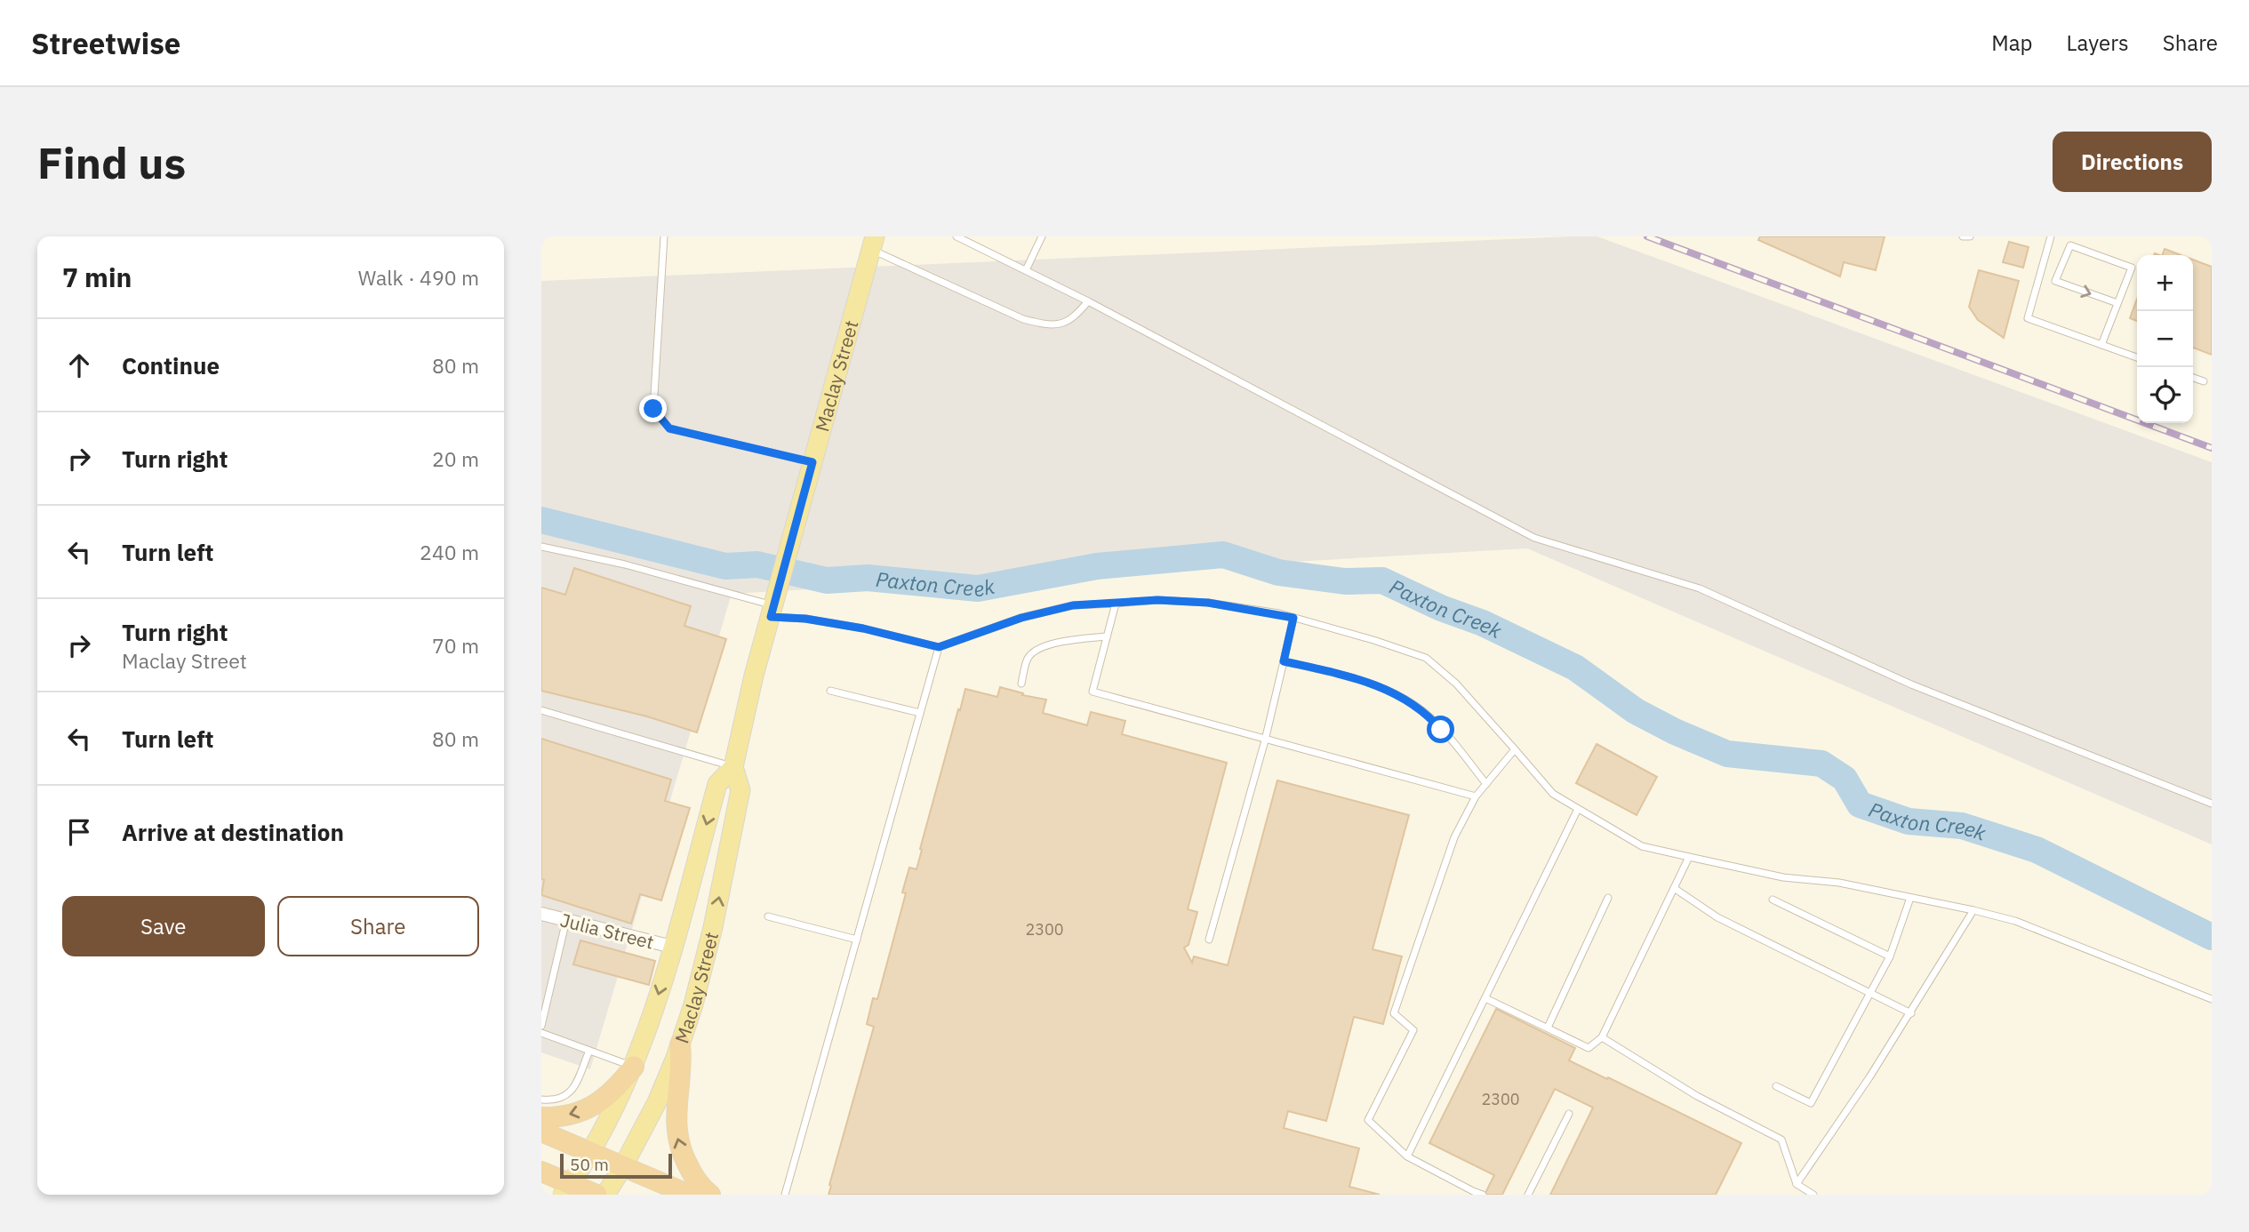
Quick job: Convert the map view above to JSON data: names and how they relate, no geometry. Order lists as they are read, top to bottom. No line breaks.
{"streets":{"main road":["Maclay Street"],"street":["Julia Street"]},"crossings":[["Maclay Street","Julia Street"]],"water":["Paxton Creek"],"house_numbers":["2300","2300"],"scale_bar":"50 m","page":{"header":"Streetwise","nav":["Map","Layers","Share"],"buttons":["Directions",["Save","Share"]],"title":"Find us","heading":["7 min","Walk · 490 m"],"map_buttons":["+","−"],"list":[["Continue","80 m"],["Turn right","20 m"],["Turn left","240 m"],["Turn right","Maclay Street","70 m"],["Turn left","80 m"],"Arrive at destination"],"scale":"50 m"}}
